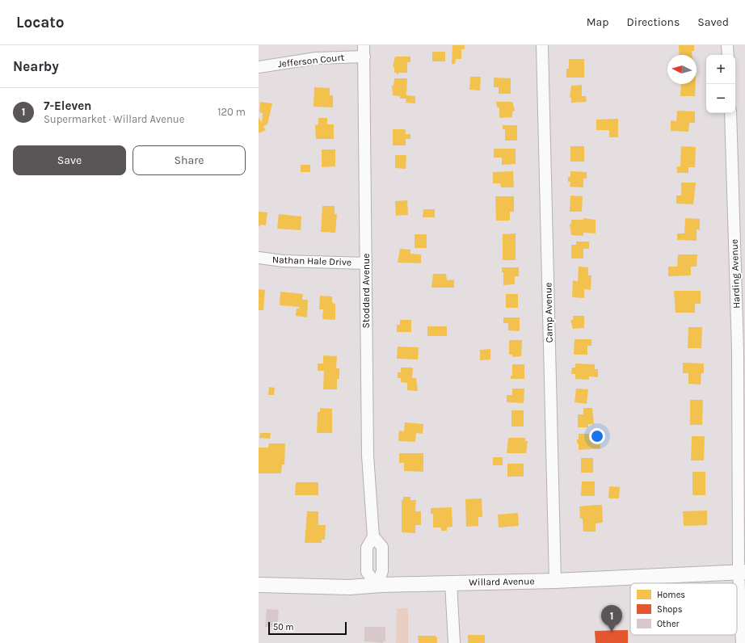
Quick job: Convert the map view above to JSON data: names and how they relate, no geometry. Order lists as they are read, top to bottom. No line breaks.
{"streets":{"main road":["Willard Avenue"],"street":["Jefferson Court","Nathan Hale Drive","Harding Avenue","Stoddard Avenue","Camp Avenue"]},"crossings":[["Jefferson Court","Stoddard Avenue"],["Nathan Hale Drive","Stoddard Avenue"],["Harding Avenue","Willard Avenue"],["Stoddard Avenue","Willard Avenue"],["Camp Avenue","Willard Avenue"]],"legend":["Homes","Shops","Other"],"scale_bar":"50 m","north":"left","page":{"header":"Locato","nav":["Map","Directions","Saved"],"heading":"Nearby","map_buttons":["+","−"],"list":[{"mark":"1","name":"7-Eleven","note":"Supermarket · Willard Avenue","value":"120 m"}],"buttons":["Save","Share"],"pins":"1","scale":"50 m"}}
